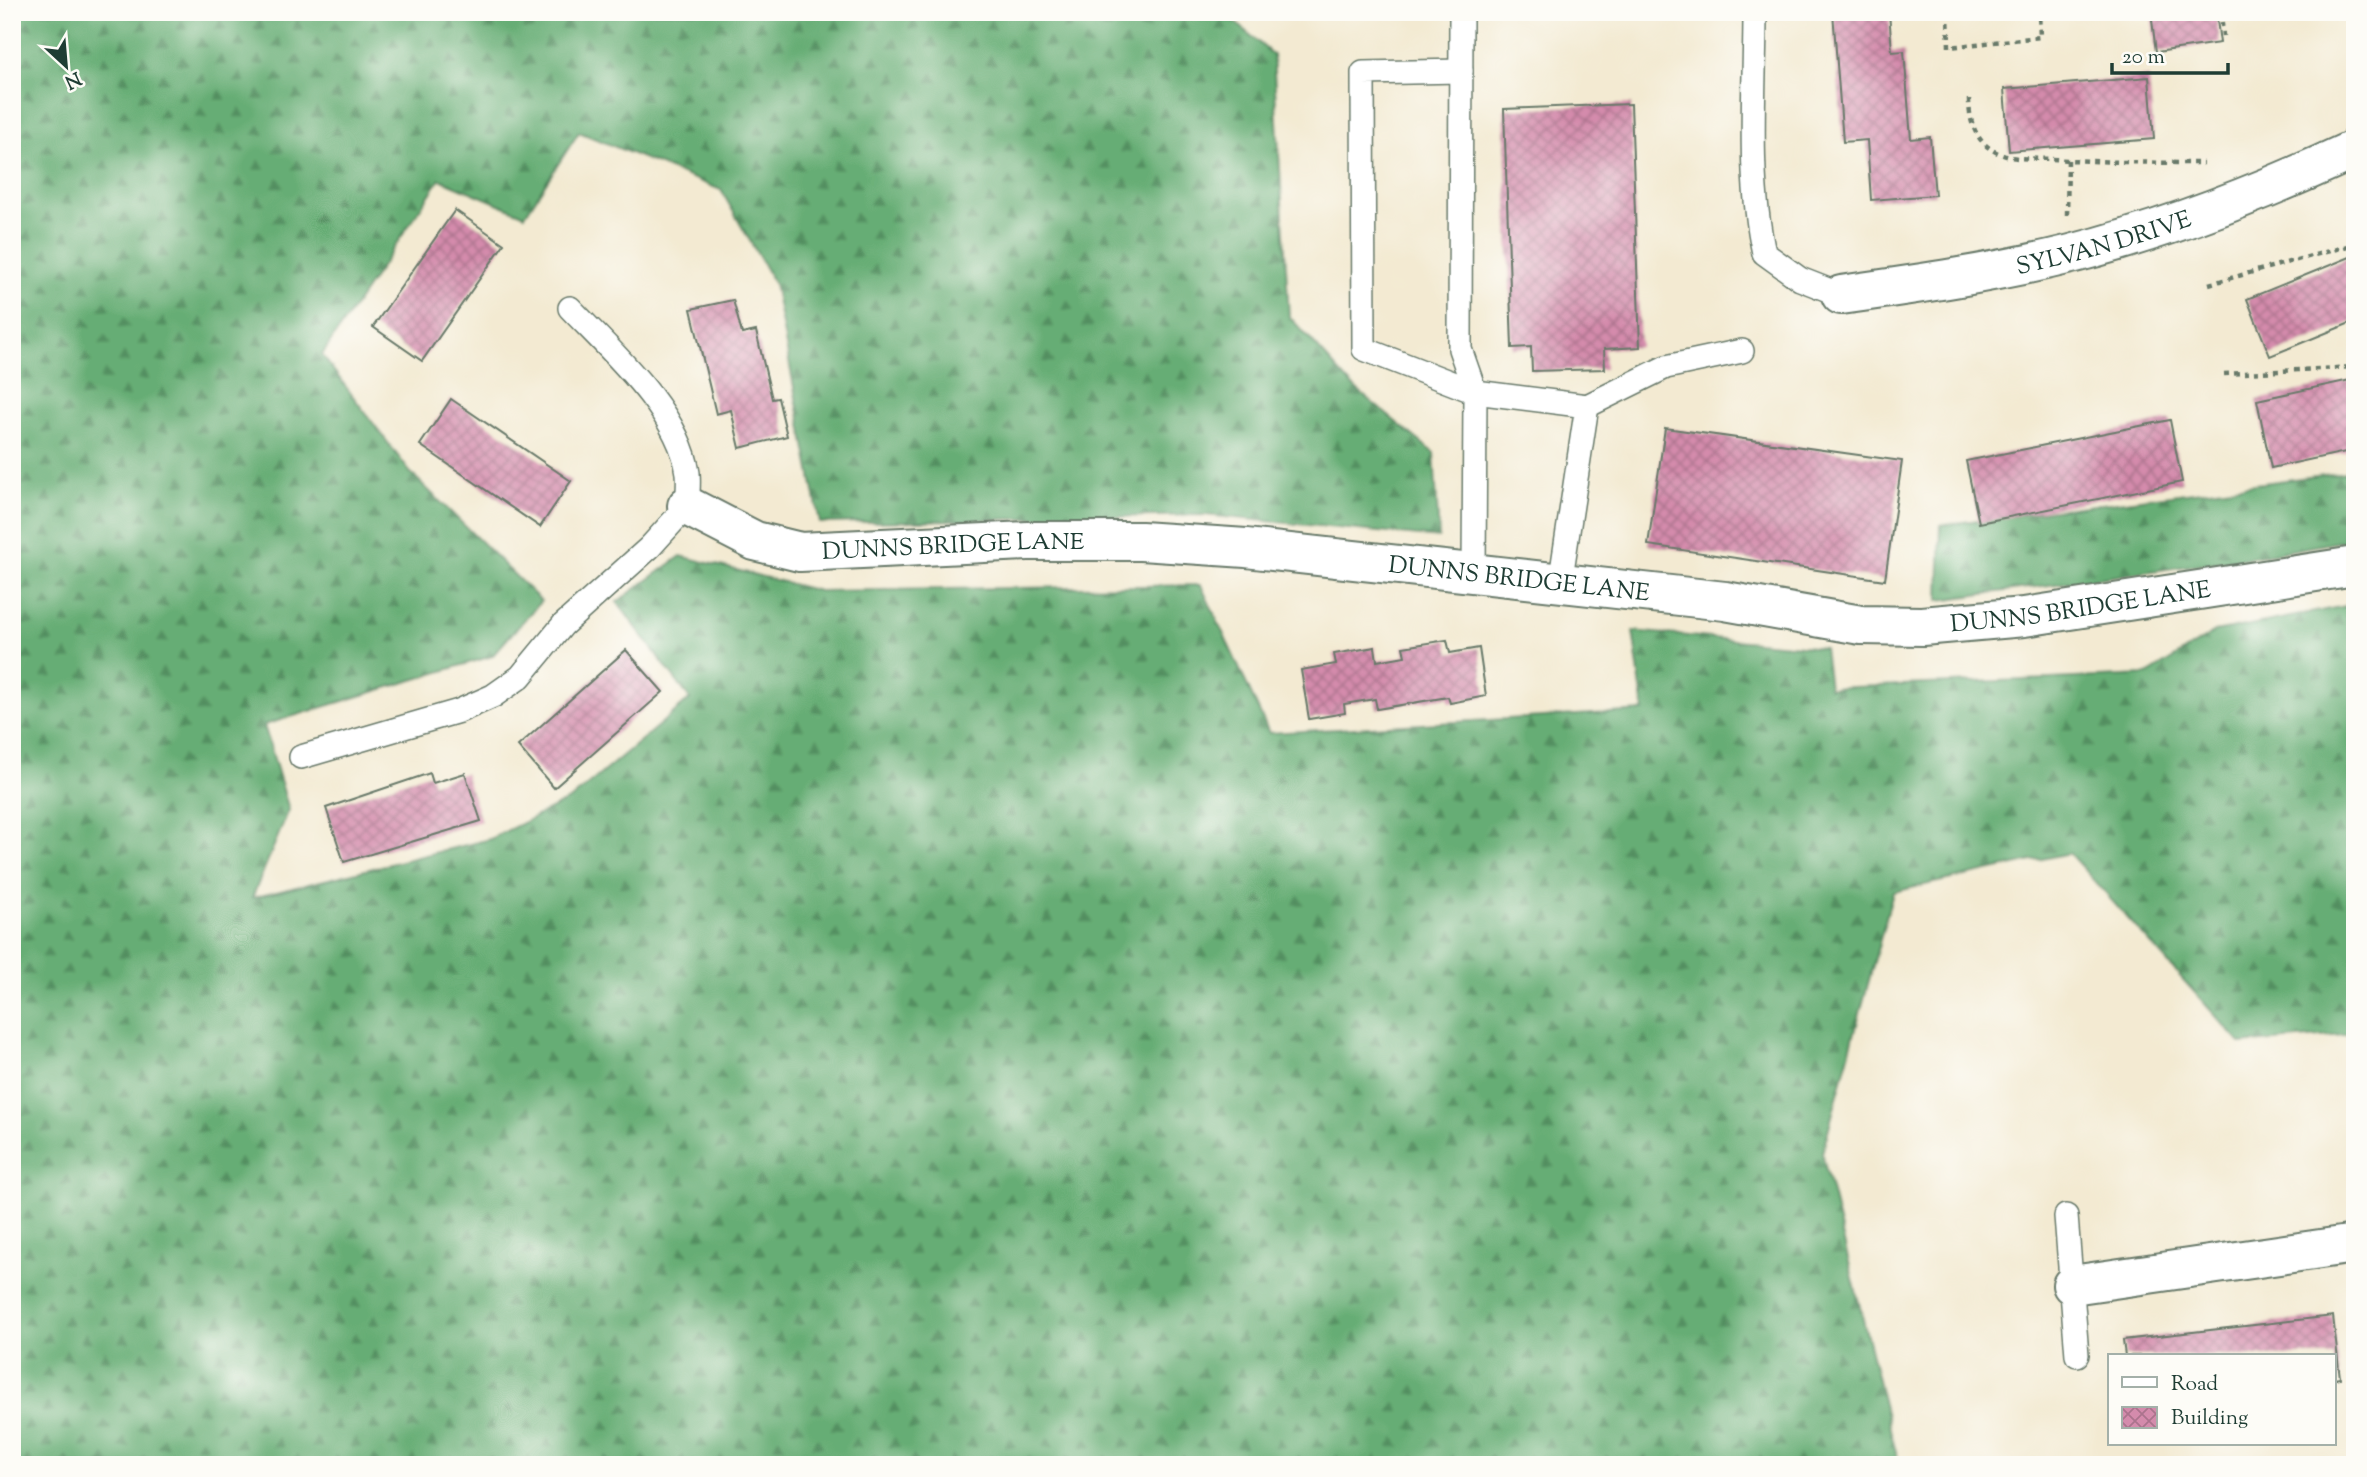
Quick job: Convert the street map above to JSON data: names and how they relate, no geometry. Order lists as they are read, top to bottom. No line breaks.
{"streets":{"street":["SYLVAN DRIVE","DUNNS BRIDGE LANE"]},"legend":["Road","Building"],"scale_bar":"20 m","north":"bottom right"}
